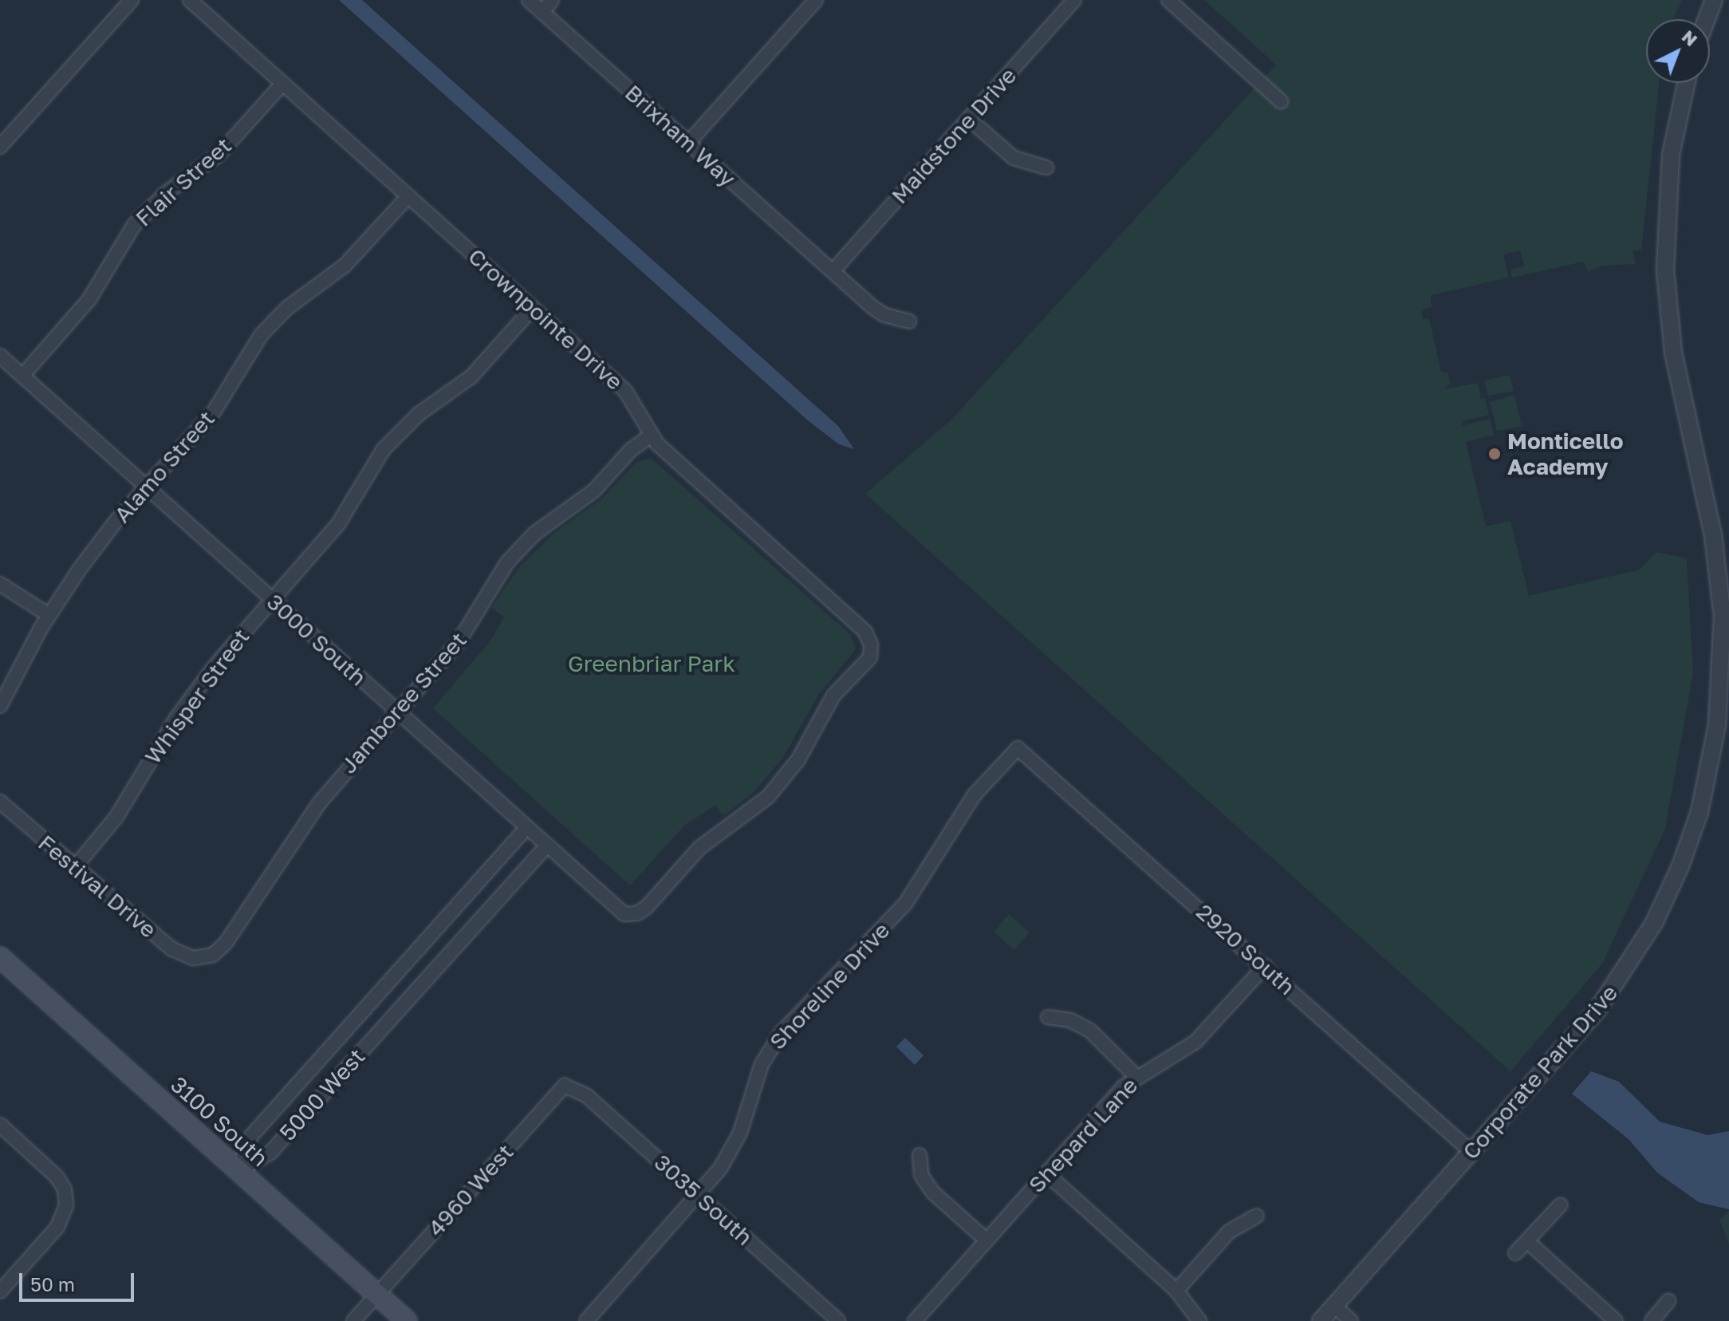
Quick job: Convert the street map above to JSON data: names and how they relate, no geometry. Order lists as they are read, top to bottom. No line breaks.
{"streets":{"main road":["3100 South"],"street":["Brixham Way","Maidstone Drive","Flair Street","Crownpointe Drive","Alamo Street","3000 South","Whisper Street","Jamboree Street","Festival Drive","2920 South","Shoreline Drive","Corporate Park Drive","5000 West","Shepard Lane","4960 West","3035 South"]},"crossings":[["Brixham Way","Maidstone Drive"],["Flair Street","Crownpointe Drive"],["Flair Street","3000 South"],["Crownpointe Drive","Alamo Street"],["Crownpointe Drive","3000 South"],["Crownpointe Drive","Whisper Street"],["Crownpointe Drive","Jamboree Street"],["Alamo Street","3000 South"],["3000 South","Whisper Street"],["3000 South","Jamboree Street"],["3000 South","5000 West"],["Whisper Street","Festival Drive"],["Jamboree Street","Festival Drive"],["2920 South","Shoreline Drive"],["2920 South","Corporate Park Drive"],["2920 South","Shepard Lane"],["Shoreline Drive","3035 South"],["5000 West","3100 South"],["3100 South","4960 West"],["4960 West","3035 South"]],"parks":["Greenbriar Park"],"places":["Monticello Academy"],"scale_bar":"50 m","north":"top right"}
